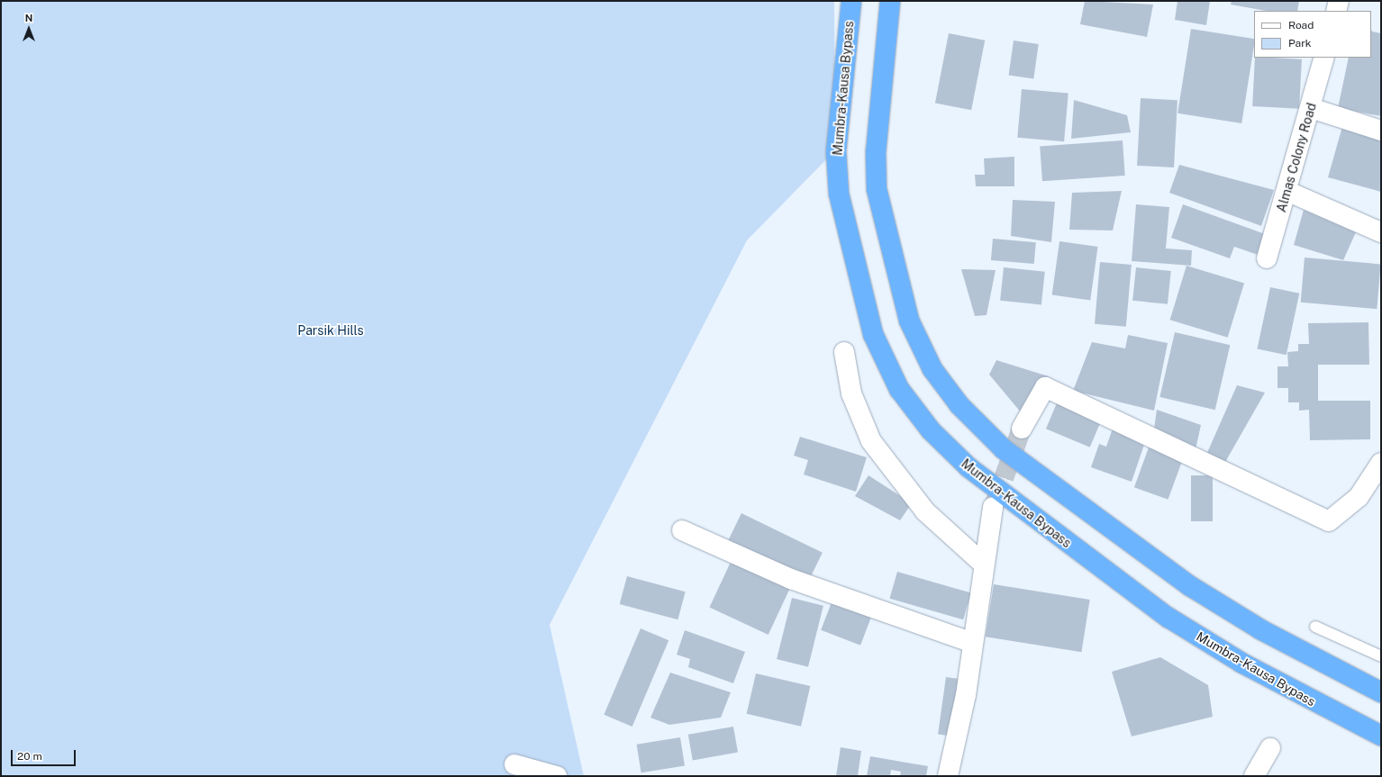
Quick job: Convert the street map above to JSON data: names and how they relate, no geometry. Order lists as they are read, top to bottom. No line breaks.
{"streets":{"highway":["Mumbra-Kausa Bypass"],"street":["Almas Colony Road"]},"parks":["Parsik Hills"],"legend":["Road","Park"],"scale_bar":"20 m","north":"top"}
